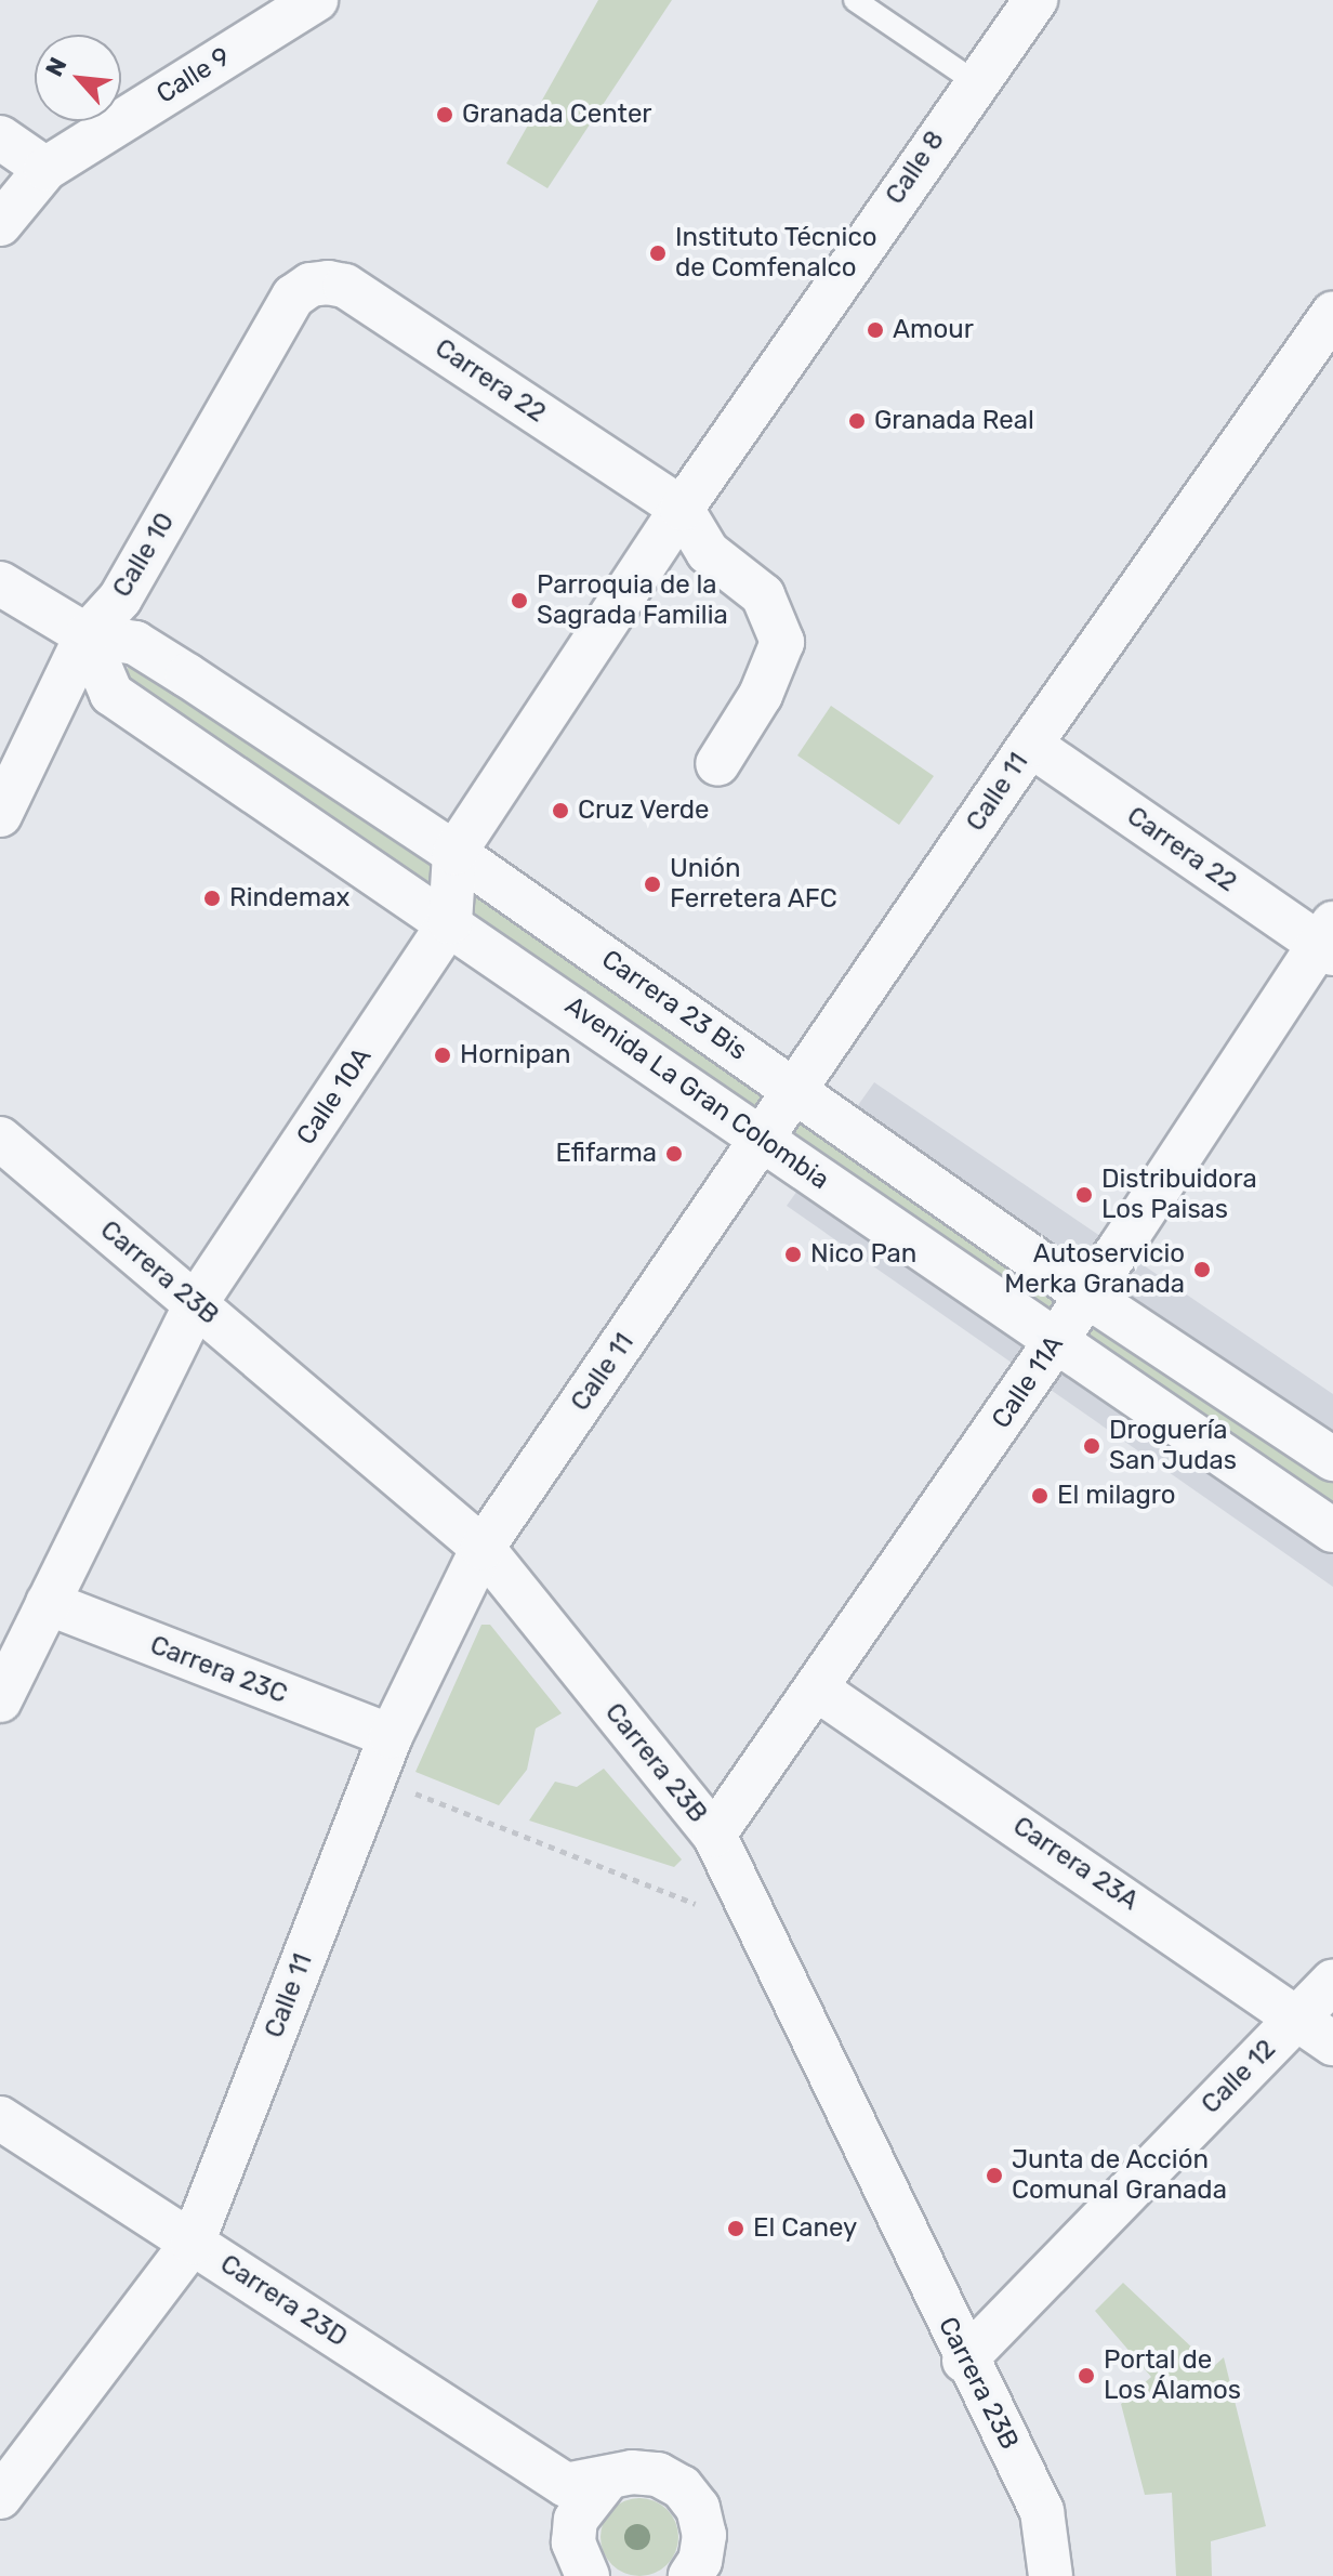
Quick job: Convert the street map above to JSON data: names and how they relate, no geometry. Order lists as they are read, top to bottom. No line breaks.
{"streets":{"street":["Calle 9","Calle 8","Carrera 22","Calle 10","Calle 11","Carrera 23 Bis","Avenida La Gran Colombia","Calle 10A","Carrera 23B","Calle 11A","Carrera 23C","Carrera 23A","Calle 12","Carrera 23D"]},"crossings":[["Calle 8","Carrera 22"],["Carrera 22","Calle 10"],["Carrera 22","Calle 11"],["Carrera 22","Calle 11A"],["Calle 10","Carrera 23 Bis"],["Calle 10","Avenida La Gran Colombia"],["Calle 11","Carrera 23 Bis"],["Calle 11","Avenida La Gran Colombia"],["Calle 11","Carrera 23B"],["Calle 11","Carrera 23C"],["Calle 11","Carrera 23D"],["Carrera 23 Bis","Avenida La Gran Colombia"],["Carrera 23 Bis","Calle 11A"],["Avenida La Gran Colombia","Calle 10A"],["Avenida La Gran Colombia","Calle 11A"],["Calle 10A","Carrera 23B"],["Calle 10A","Carrera 23C"],["Carrera 23B","Calle 11A"],["Carrera 23B","Calle 12"],["Calle 11A","Carrera 23A"],["Carrera 23A","Calle 12"]],"places":["Granada Center","Instituto Técnico de Comfenalco","Amour","Granada Real","Parroquia de la Sagrada Familia","Cruz Verde","Unión Ferretera AFC","Rindemax","Hornipan","Efifarma","Distribuidora Los Paisas","Nico Pan","Autoservicio Merka Granada","Droguería San Judas","El milagro","Junta de Acción Comunal Granada","El Caney","Portal de Los Álamos"],"north":"top left"}
